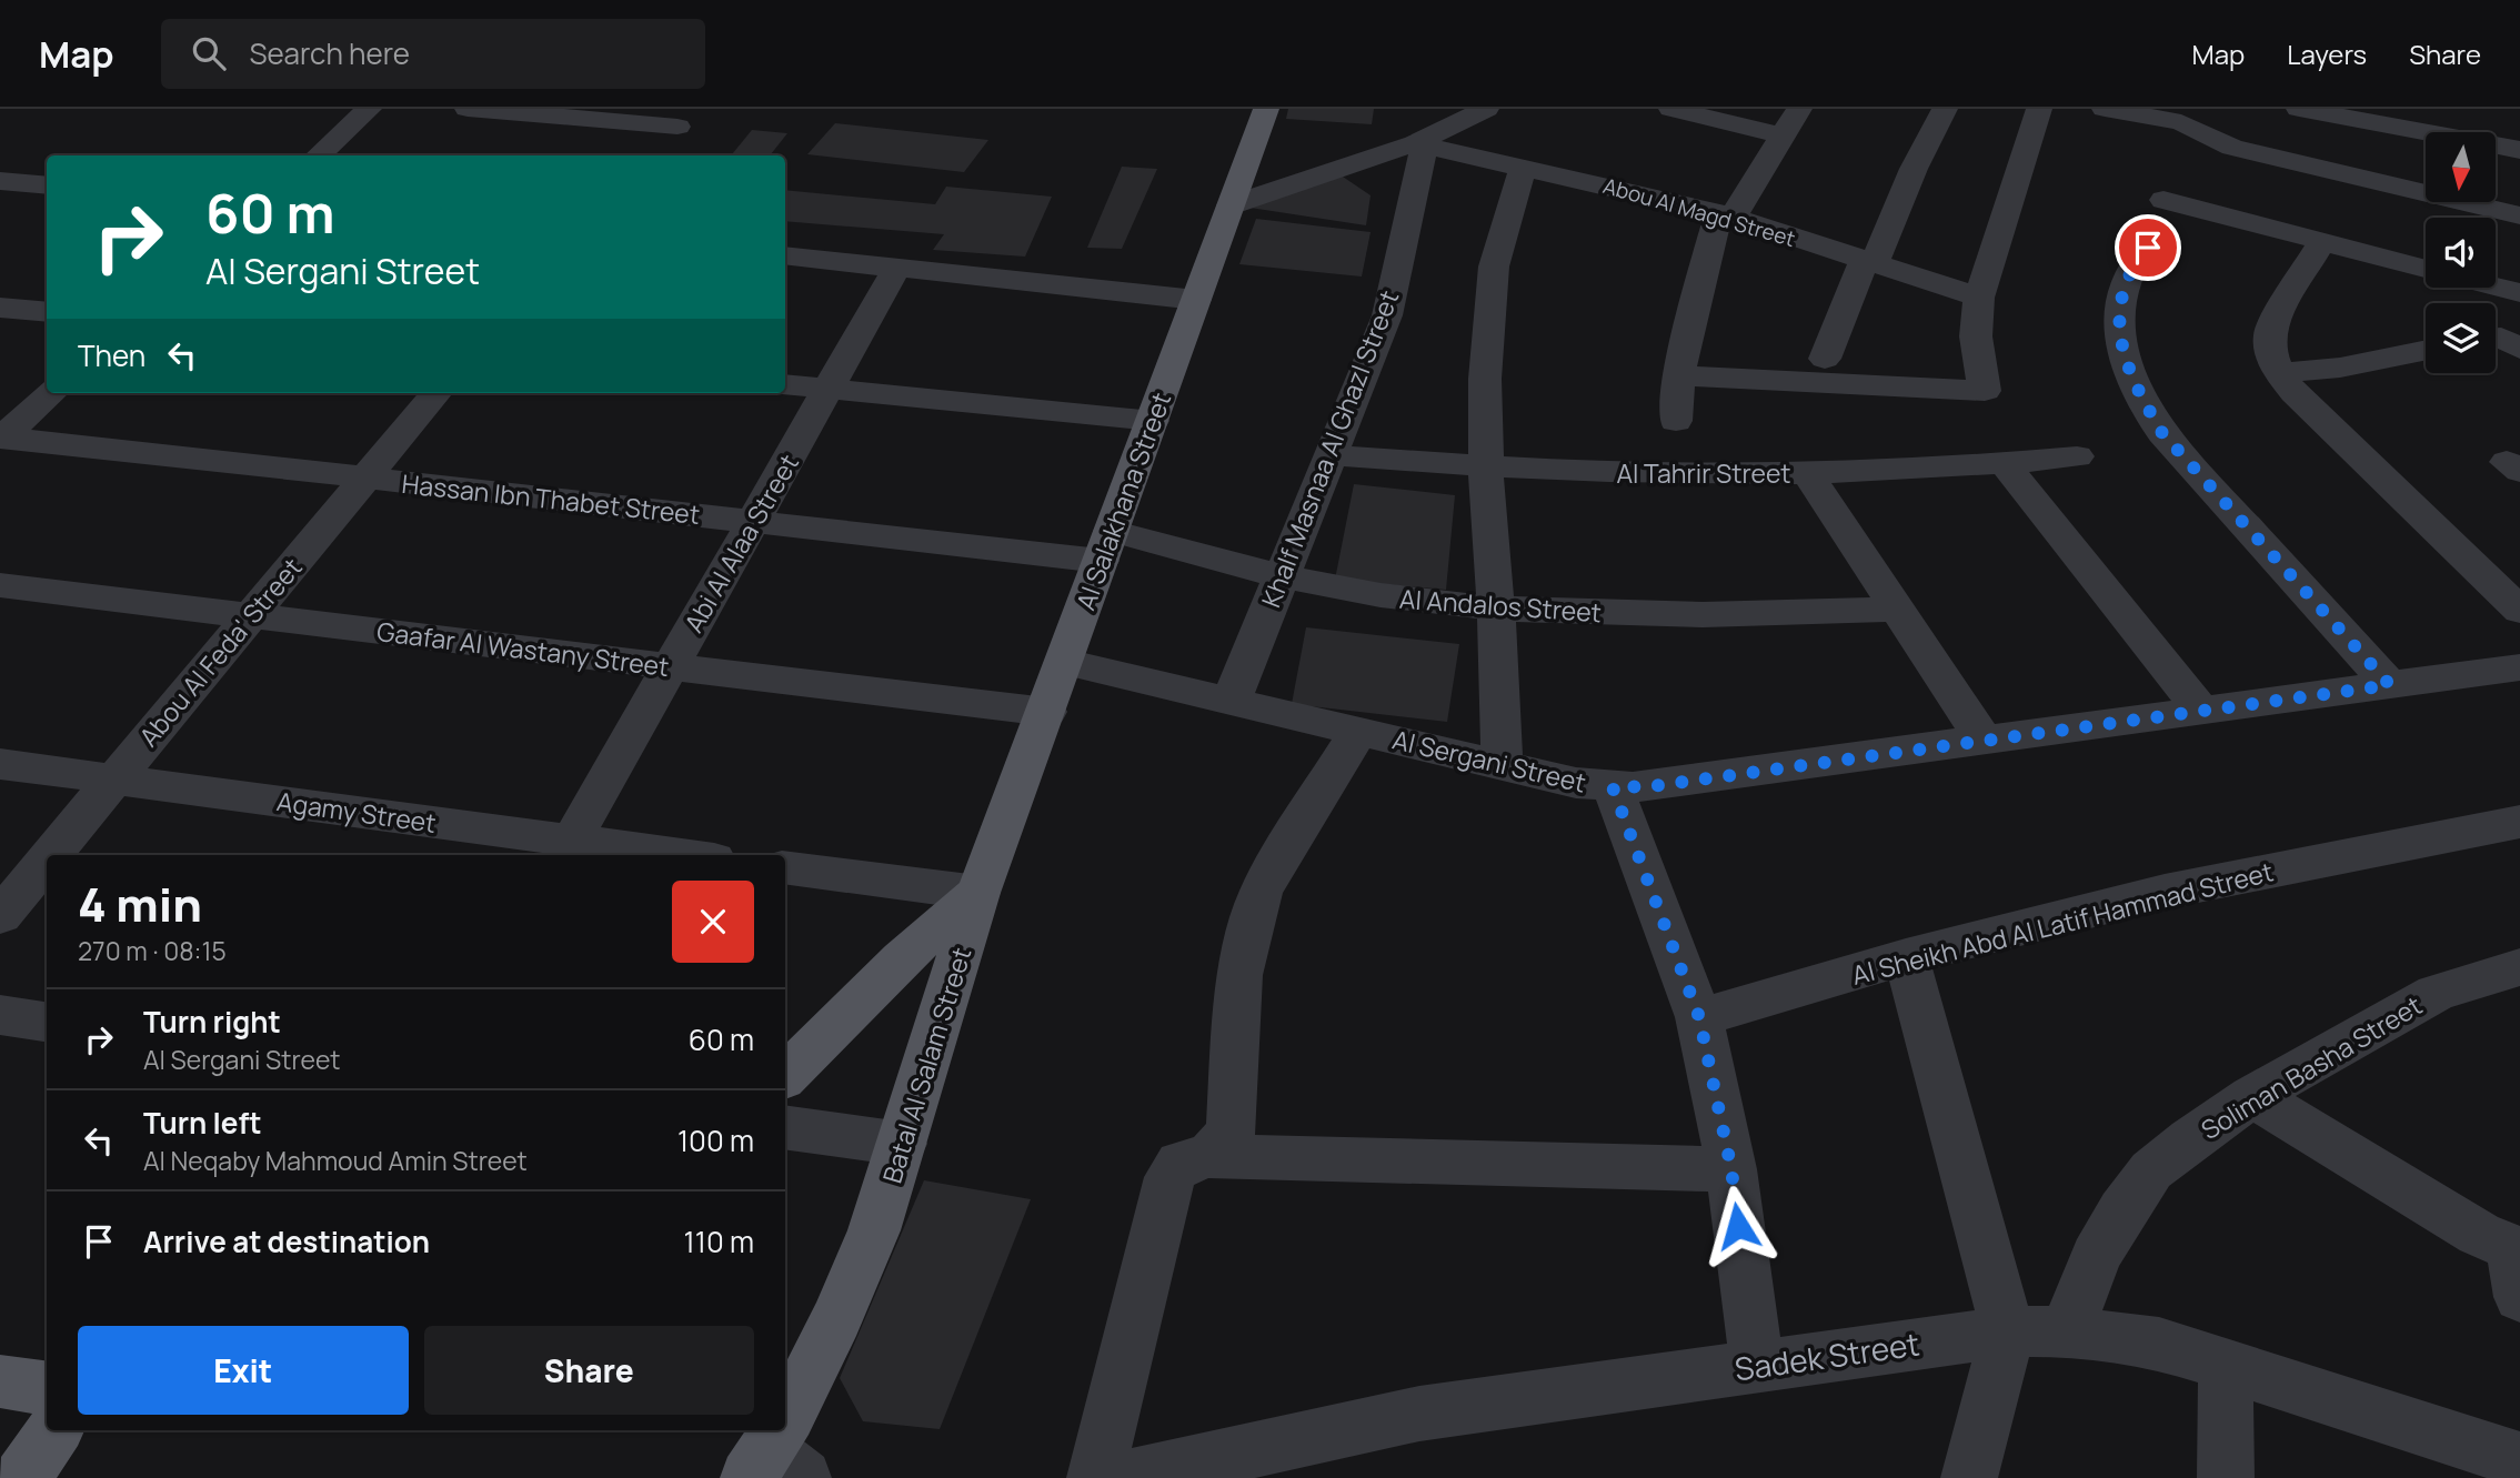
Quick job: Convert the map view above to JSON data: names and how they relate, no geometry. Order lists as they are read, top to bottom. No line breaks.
{"streets":{"main road":["Al Salakhana Street","Batal Al Salam Street"],"street":["Abou Al Magd Street","Khalf Masnaa Al Ghazl Street","Al Tahrir Street","Hassan Ibn Thabet Street","Abi Al Alaa Street","Al Andalos Street","Gaafar Al Wastany Street","Abou Al Feda' Street","Al Sergani Street","Agamy Street","Al Sheikh Abd Al Latif Hammad Street","Soliman Basha Street","Sadek Street"]},"crossings":[["Abou Al Magd Street","Khalf Masnaa Al Ghazl Street"],["Khalf Masnaa Al Ghazl Street","Al Tahrir Street"],["Khalf Masnaa Al Ghazl Street","Al Andalos Street"],["Khalf Masnaa Al Ghazl Street","Al Sergani Street"],["Hassan Ibn Thabet Street","Al Salakhana Street"],["Hassan Ibn Thabet Street","Abi Al Alaa Street"],["Hassan Ibn Thabet Street","Al Andalos Street"],["Hassan Ibn Thabet Street","Abou Al Feda' Street"],["Al Salakhana Street","Al Andalos Street"],["Al Salakhana Street","Gaafar Al Wastany Street"],["Al Salakhana Street","Al Sergani Street"],["Al Salakhana Street","Batal Al Salam Street"],["Abi Al Alaa Street","Gaafar Al Wastany Street"],["Abi Al Alaa Street","Agamy Street"],["Gaafar Al Wastany Street","Abou Al Feda' Street"],["Abou Al Feda' Street","Agamy Street"],["Soliman Basha Street","Sadek Street"]],"north":"bottom","page":{"header":"Map","search":"Search here","nav":["Map","Layers","Share"],"turn":["60 m","Al Sergani Street"],"then":"Then","heading":["4 min","270 m · 08:15"],"list":[{"name":"Turn right","note":"Al Sergani Street","value":"60 m"},{"name":"Turn left","note":"Al Neqaby Mahmoud Amin Street","value":"100 m"},{"name":"Arrive at destination","value":"110 m"}],"buttons":["Exit","Share"]}}
